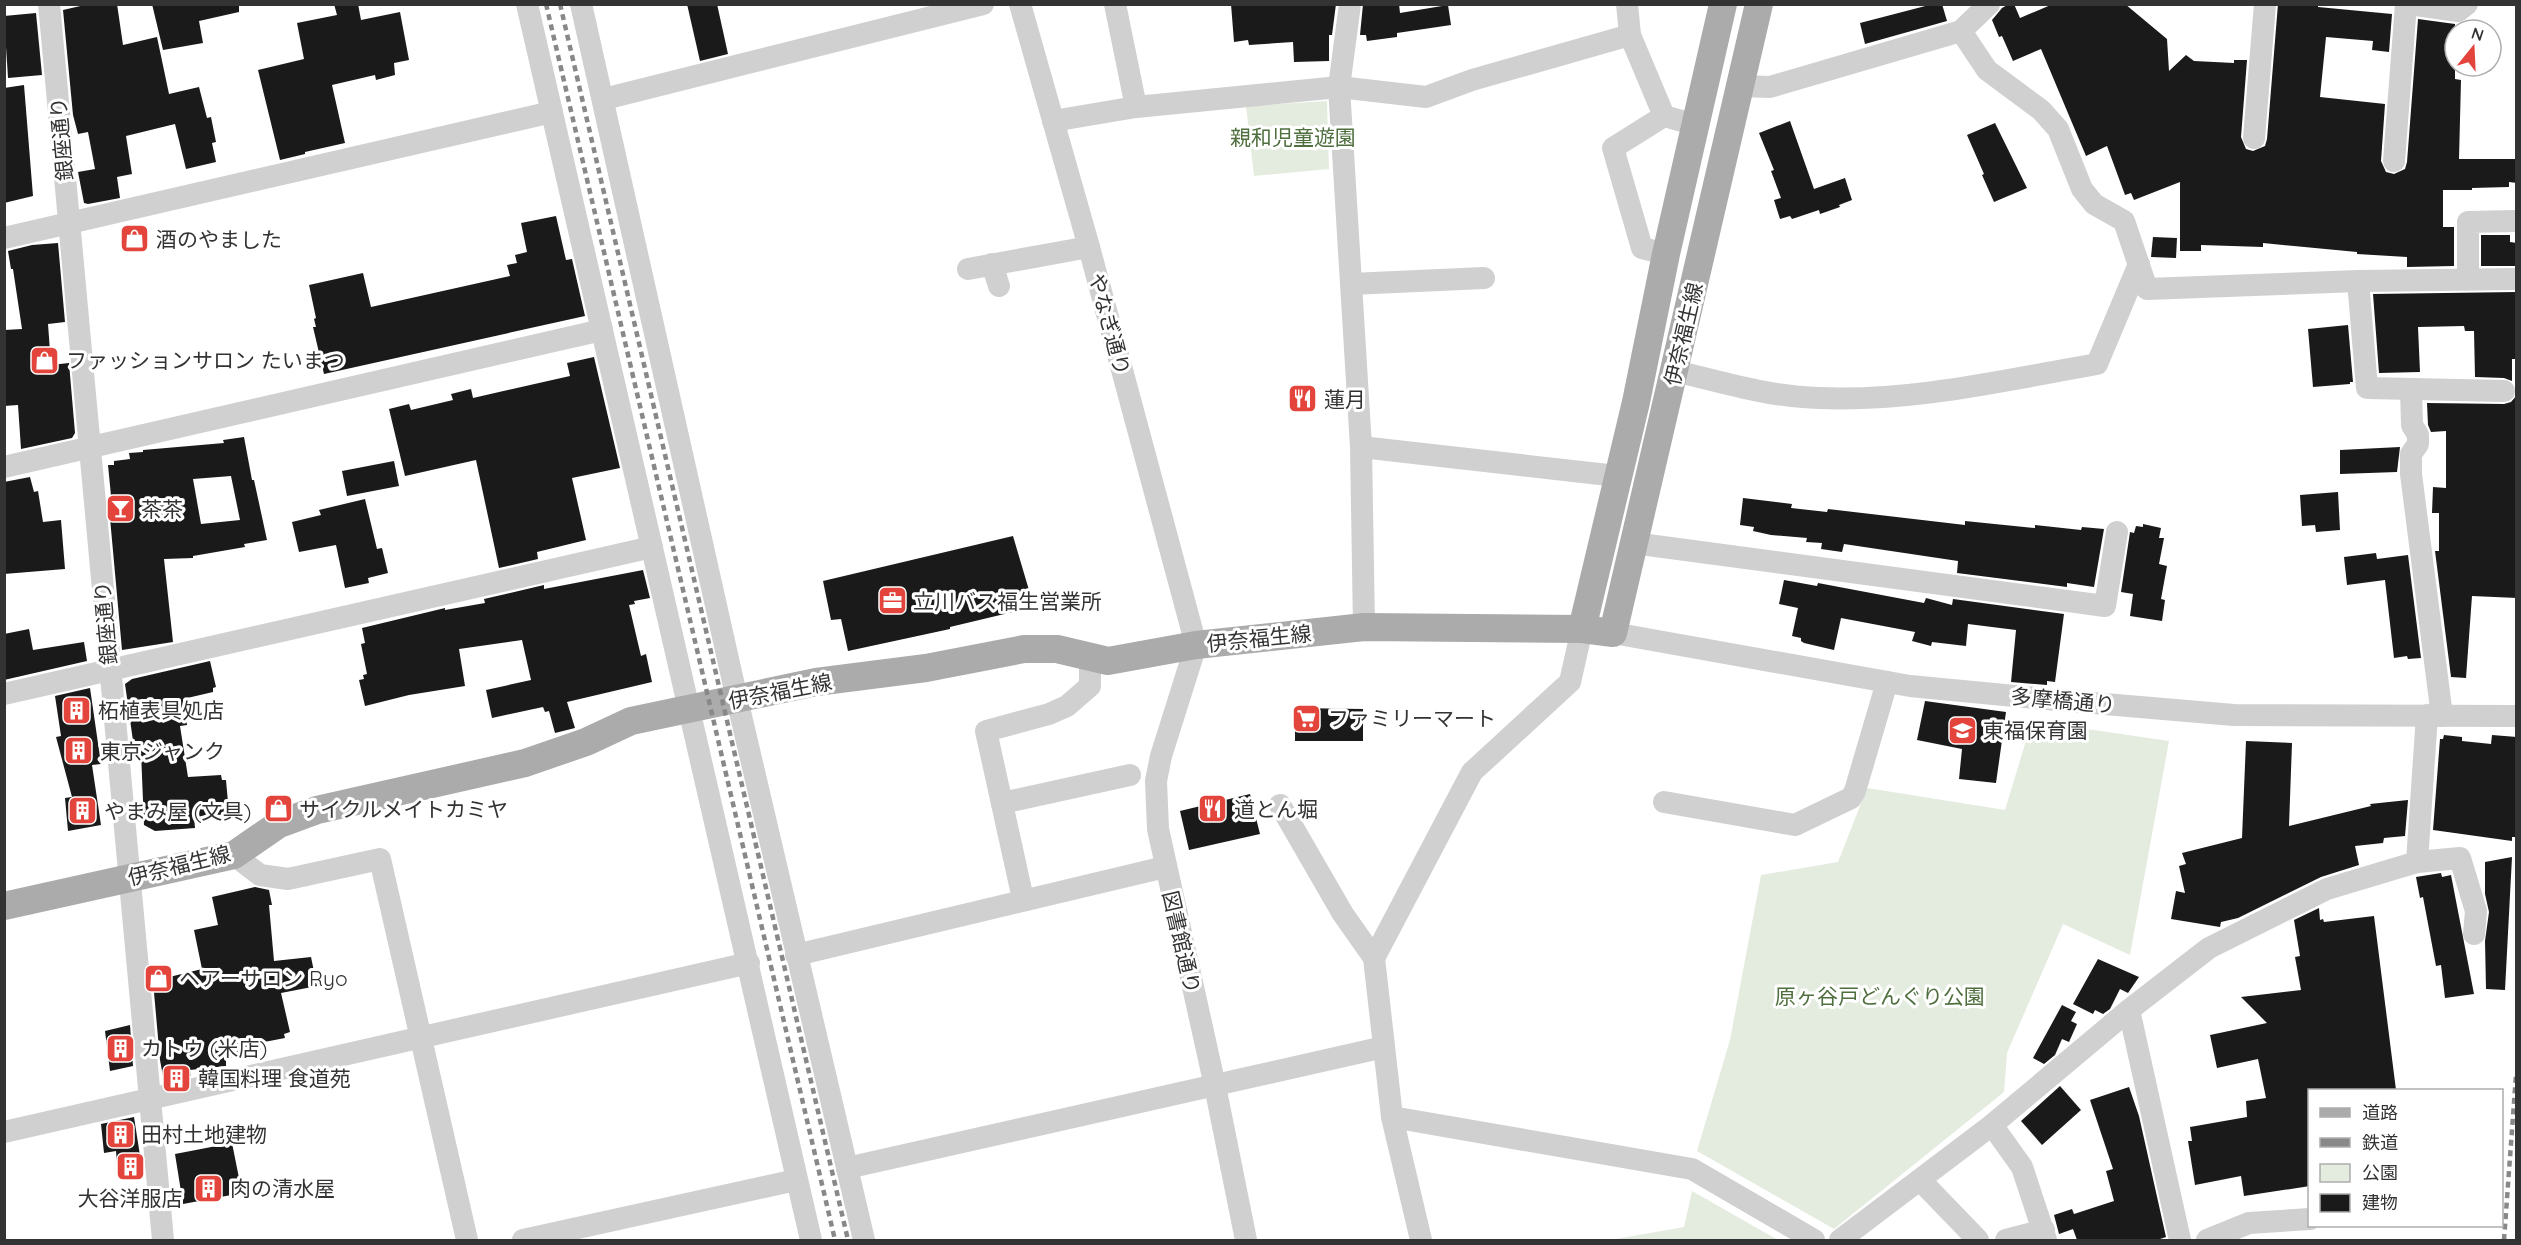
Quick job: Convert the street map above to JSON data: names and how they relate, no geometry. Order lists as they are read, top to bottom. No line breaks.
{"streets":{"main road":["伊奈福生線"],"street":["銀座通り","やなぎ通り","多摩橋通り","図書館通り"]},"crossings":[["銀座通り","伊奈福生線"],["やなぎ通り","伊奈福生線"],["やなぎ通り","図書館通り"],["伊奈福生線","多摩橋通り"],["伊奈福生線","図書館通り"]],"parks":["親和児童遊園","原ヶ谷戸どんぐり公園"],"places":{"shop":["酒のやました","ファッションサロン たいまつ","サイクルメイトカミヤ","ヘアーサロン Ryo"],"restaurant":["蓮月","道とん堀"],"bar":["茶茶"],"office":["立川バス福生営業所"],"building":["柘植表具処店","東京ジャンク","やまみ屋 (文具)","カトウ (米店)","韓国料理 食道苑","田村土地建物","大谷洋服店","肉の清水屋"],"supermarket":["ファミリーマート"],"school or university":["東福保育園"]},"legend":["道路","鉄道","公園","建物"],"north":"top"}
